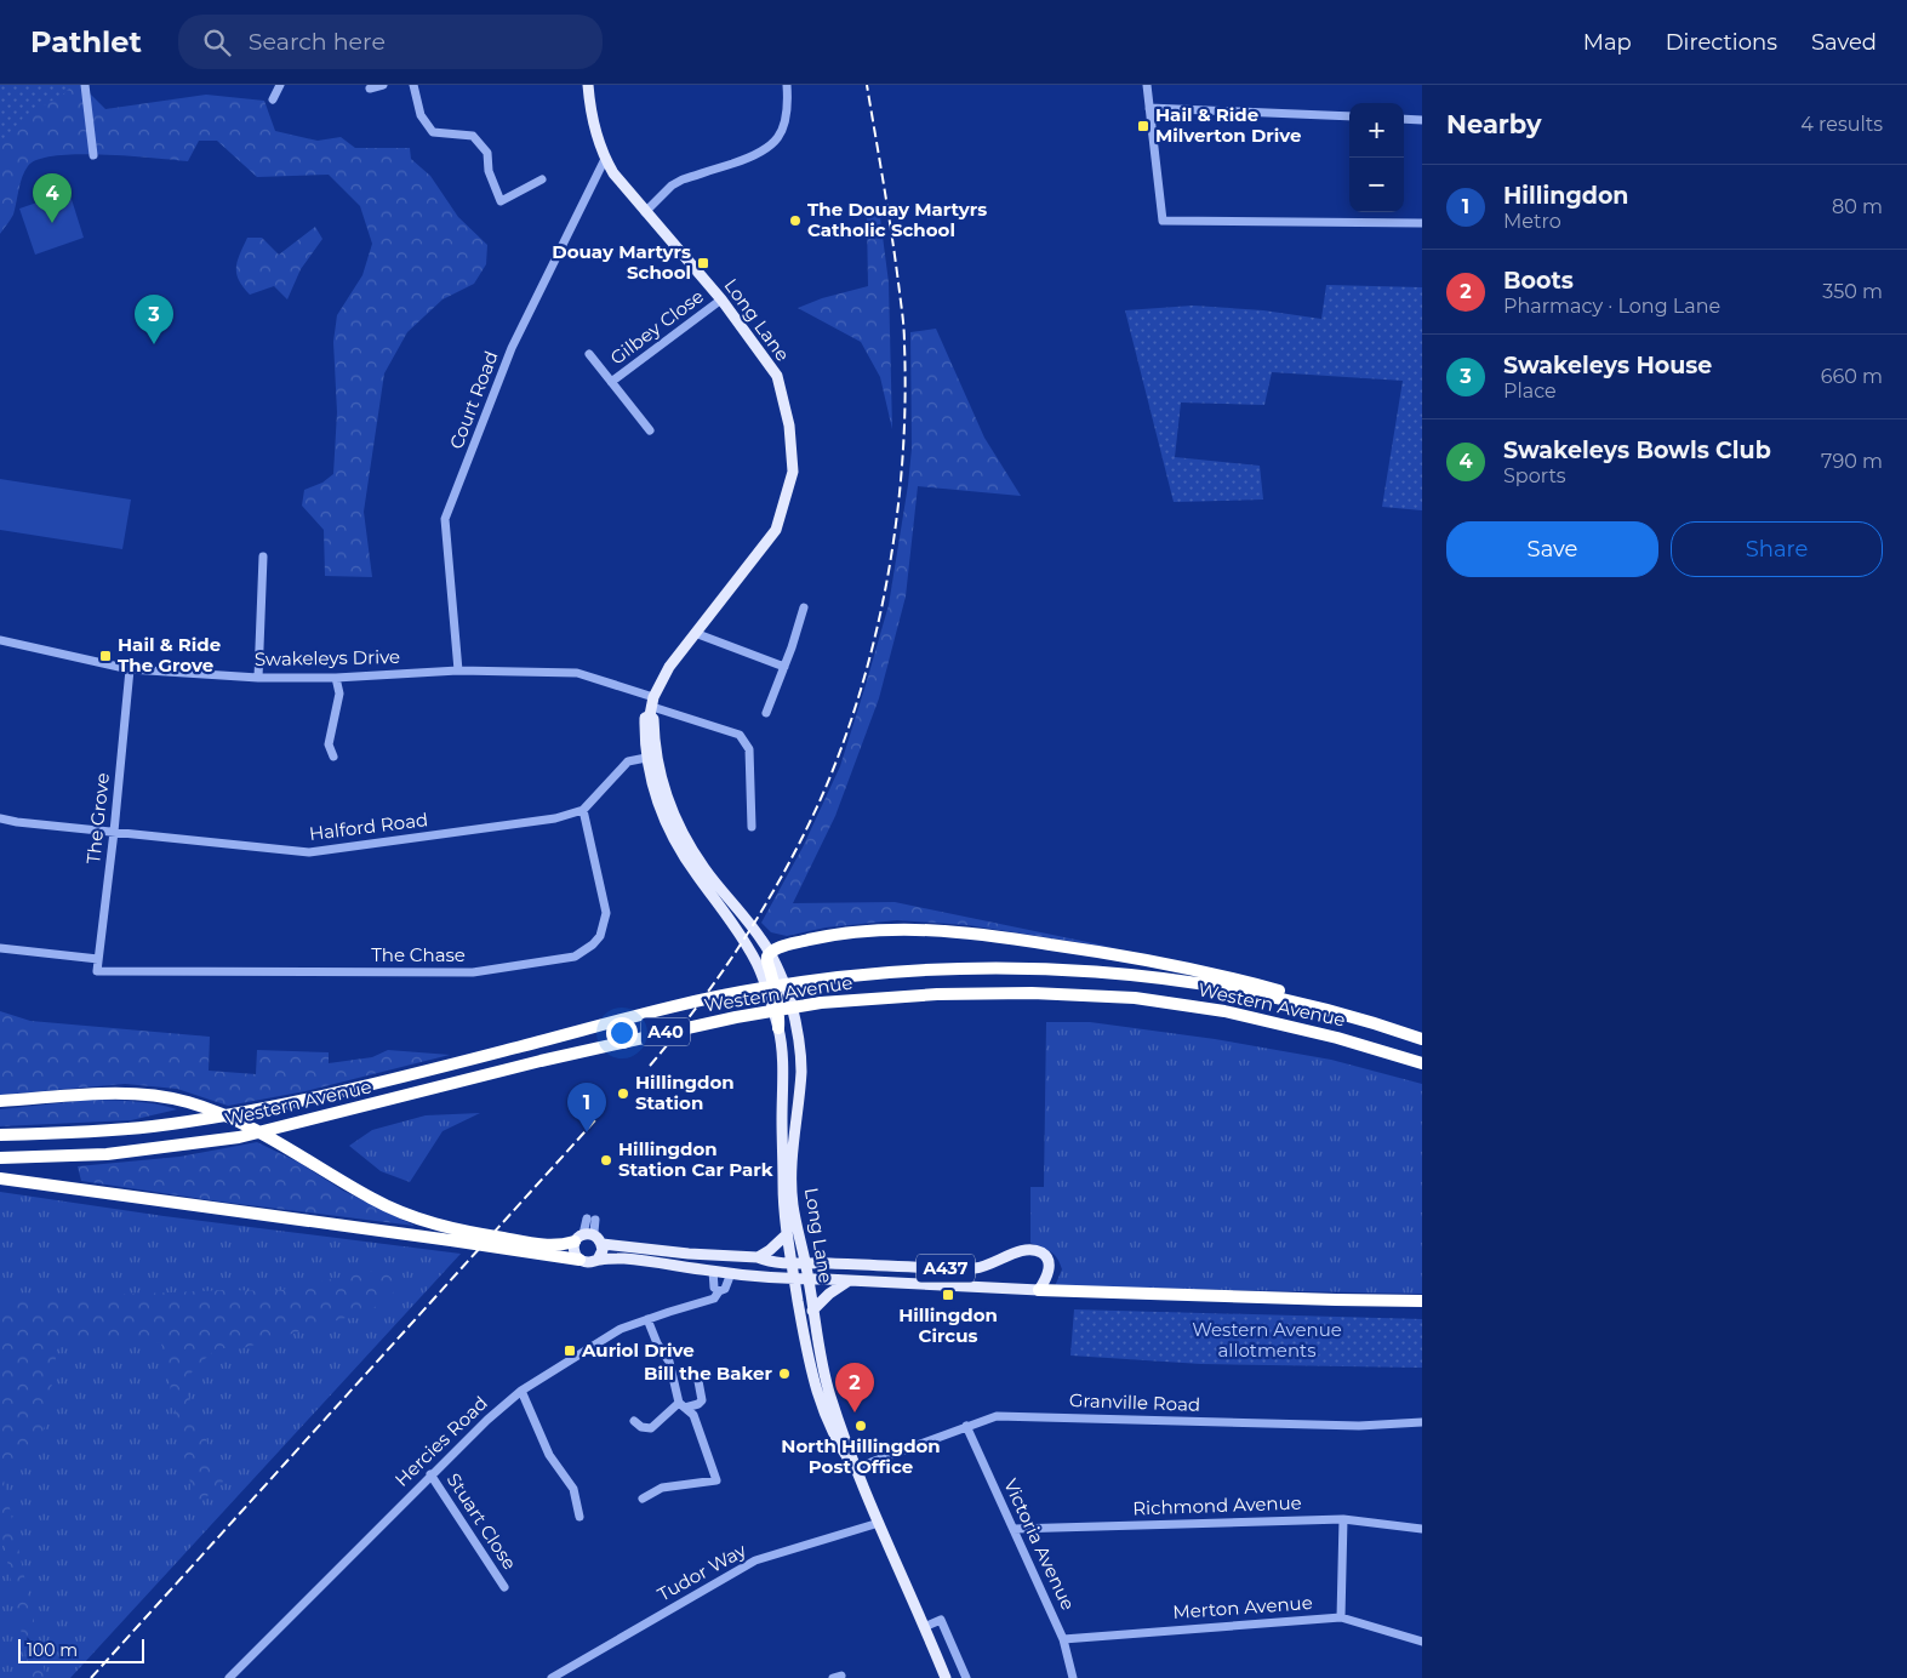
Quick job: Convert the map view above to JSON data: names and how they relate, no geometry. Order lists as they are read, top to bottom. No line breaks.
{"streets":{"highway":["Western Avenue","A40"],"main road":["Long Lane","A437"],"street":["Gilbey Close","Court Road","Swakeleys Drive","The Grove","Halford Road","The Chase","Granville Road","Hercies Road","Richmond Avenue","Stuart Close","Victoria Avenue","Tudor Way","Merton Avenue"]},"crossings":[["Long Lane","Gilbey Close"],["Long Lane","Court Road"],["Long Lane","Swakeleys Drive"],["Long Lane","A437"],["Long Lane","Granville Road"],["Long Lane","Tudor Way"],["Court Road","Swakeleys Drive"],["Swakeleys Drive","The Grove"],["The Grove","Halford Road"],["The Grove","The Chase"],["Halford Road","The Chase"],["Granville Road","Victoria Avenue"],["Hercies Road","Stuart Close"],["Richmond Avenue","Victoria Avenue"],["Victoria Avenue","Merton Avenue"]],"parks":["Western Avenue allotments"],"places":{"transit":["Hail & Ride Milverton Drive","Douay Martyrs School","Hail & Ride The Grove","Hillingdon Circus","Auriol Drive"],"other":["The Douay Martyrs Catholic School","Hillingdon Station","Hillingdon Station Car Park","Bill the Baker","North Hillingdon Post Office"]},"scale_bar":"100 m","page":{"header":"Pathlet","search":"Search here","nav":["Map","Directions","Saved"],"heading":["Nearby","4 results"],"map_buttons":["+","−"],"list":[{"mark":"1","name":"Hillingdon","note":"Metro","value":"80 m"},{"mark":"2","name":"Boots","note":"Pharmacy · Long Lane","value":"350 m"},{"mark":"3","name":"Swakeleys House","note":"Place","value":"660 m"},{"mark":"4","name":"Swakeleys Bowls Club","note":"Sports","value":"790 m"}],"pins":["4","3","1","2"],"buttons":["Save","Share"],"scale":"100 m"}}
